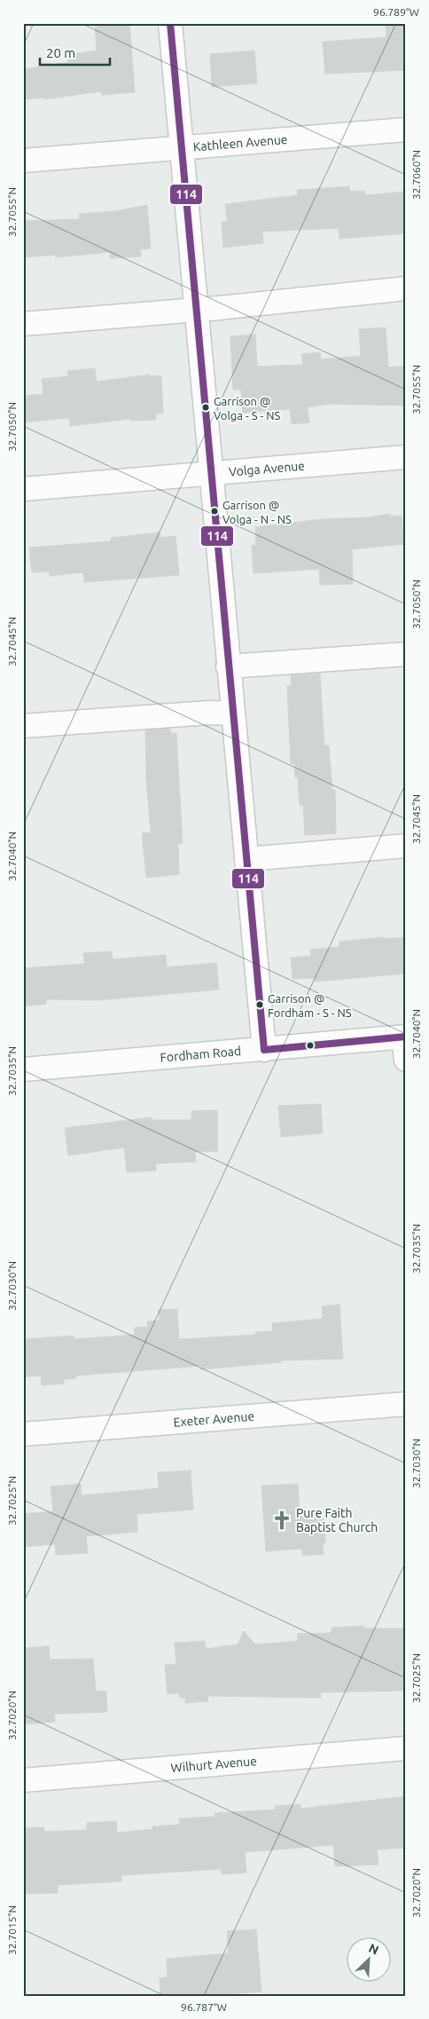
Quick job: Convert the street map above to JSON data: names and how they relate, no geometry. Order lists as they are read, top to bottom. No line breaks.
{"streets":{"street":["Kathleen Avenue","Volga Avenue","Fordham Road","Exeter Avenue","Wilhurt Avenue"]},"places":{"other":["Garrison @ Volga - S - NS","Garrison @ Volga - N - NS","Garrison @ Fordham - S - NS"],"church":["Pure Faith Baptist Church"]},"lines":["transit line 114"],"scale_bar":"20 m","north":"top right","coordinates":["96.789°W","32.7060°N","32.7055°N","32.7050°N","32.7045°N","32.7040°N","32.7035°N","32.7030°N","32.7025°N","32.7020°N","32.7015°N","96.787°W"]}
